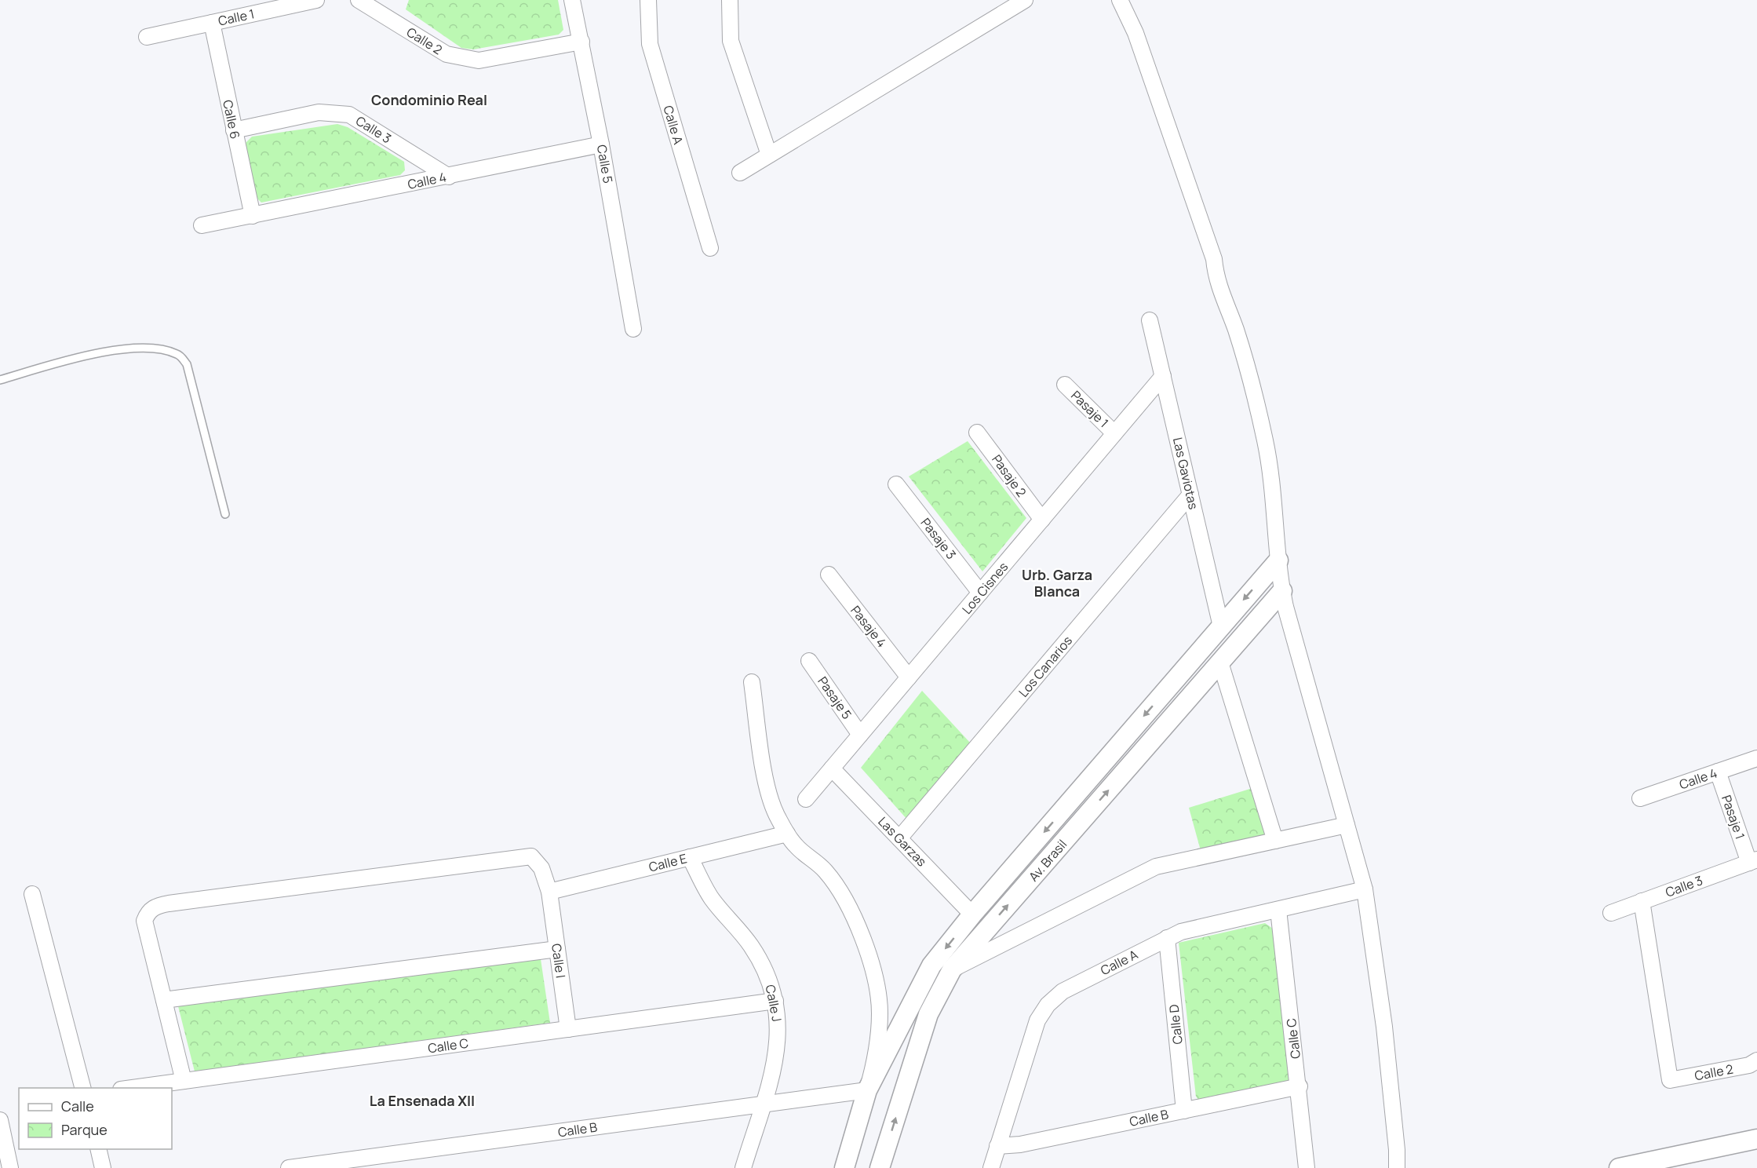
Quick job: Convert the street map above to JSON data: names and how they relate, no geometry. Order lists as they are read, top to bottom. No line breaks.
{"streets":{"street":["Calle 1","Calle 2","Calle 6","Calle A","Calle 3","Calle 5","Calle 4","Pasaje 1","Las Gaviotas","Pasaje 2","Pasaje 3","Los Cisnes","Pasaje 4","Los Canarios","Pasaje 5","Las Garzas","Av. Brasil","Calle E","Calle I","Calle J","Calle D","Calle C","Calle B"]},"crossings":[["Calle 1","Calle 6"],["Calle 2","Calle 3"],["Calle 2","Calle 5"],["Calle 6","Calle 3"],["Calle 6","Calle 4"],["Calle A","Calle D"],["Calle A","Calle C"],["Calle A","Calle B"],["Calle 3","Calle 4"],["Calle 3","Pasaje 1"],["Calle 5","Calle 4"],["Calle 4","Pasaje 1"],["Pasaje 1","Los Cisnes"],["Las Gaviotas","Los Cisnes"],["Las Gaviotas","Los Canarios"],["Las Gaviotas","Av. Brasil"],["Pasaje 2","Los Cisnes"],["Pasaje 3","Los Cisnes"],["Los Cisnes","Pasaje 4"],["Los Cisnes","Pasaje 5"],["Los Cisnes","Las Garzas"],["Los Canarios","Las Garzas"],["Las Garzas","Av. Brasil"],["Av. Brasil","Calle B"],["Calle E","Calle I"],["Calle E","Calle J"],["Calle I","Calle C"],["Calle J","Calle C"],["Calle J","Calle B"],["Calle D","Calle B"],["Calle C","Calle B"]],"districts":["Condominio Real","Urb. Garza Blanca","La Ensenada XII"],"legend":["Calle","Parque"]}
